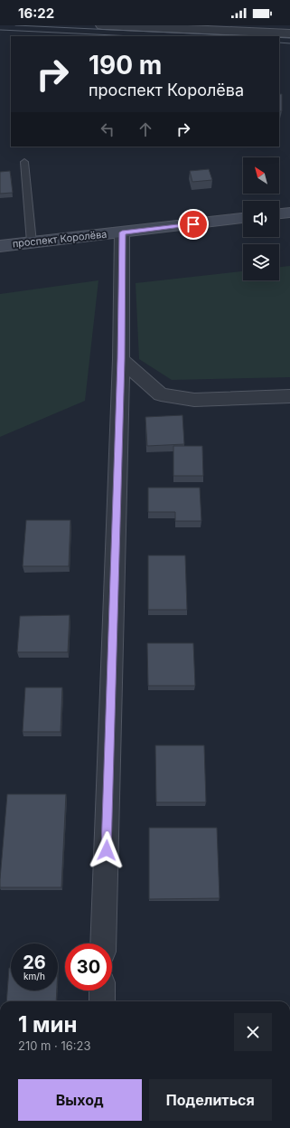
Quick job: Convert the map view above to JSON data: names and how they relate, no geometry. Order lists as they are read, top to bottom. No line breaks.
{"streets":{"main road":["проспект Королёва"]},"north":"top left","page":{"status":"16:22","turn":["190 m","проспект Королёва"],"speed":"26 km/h","limit":"30","heading":["1 мин","210 m · 16:23"],"buttons":["Выход","Поделиться"]}}
